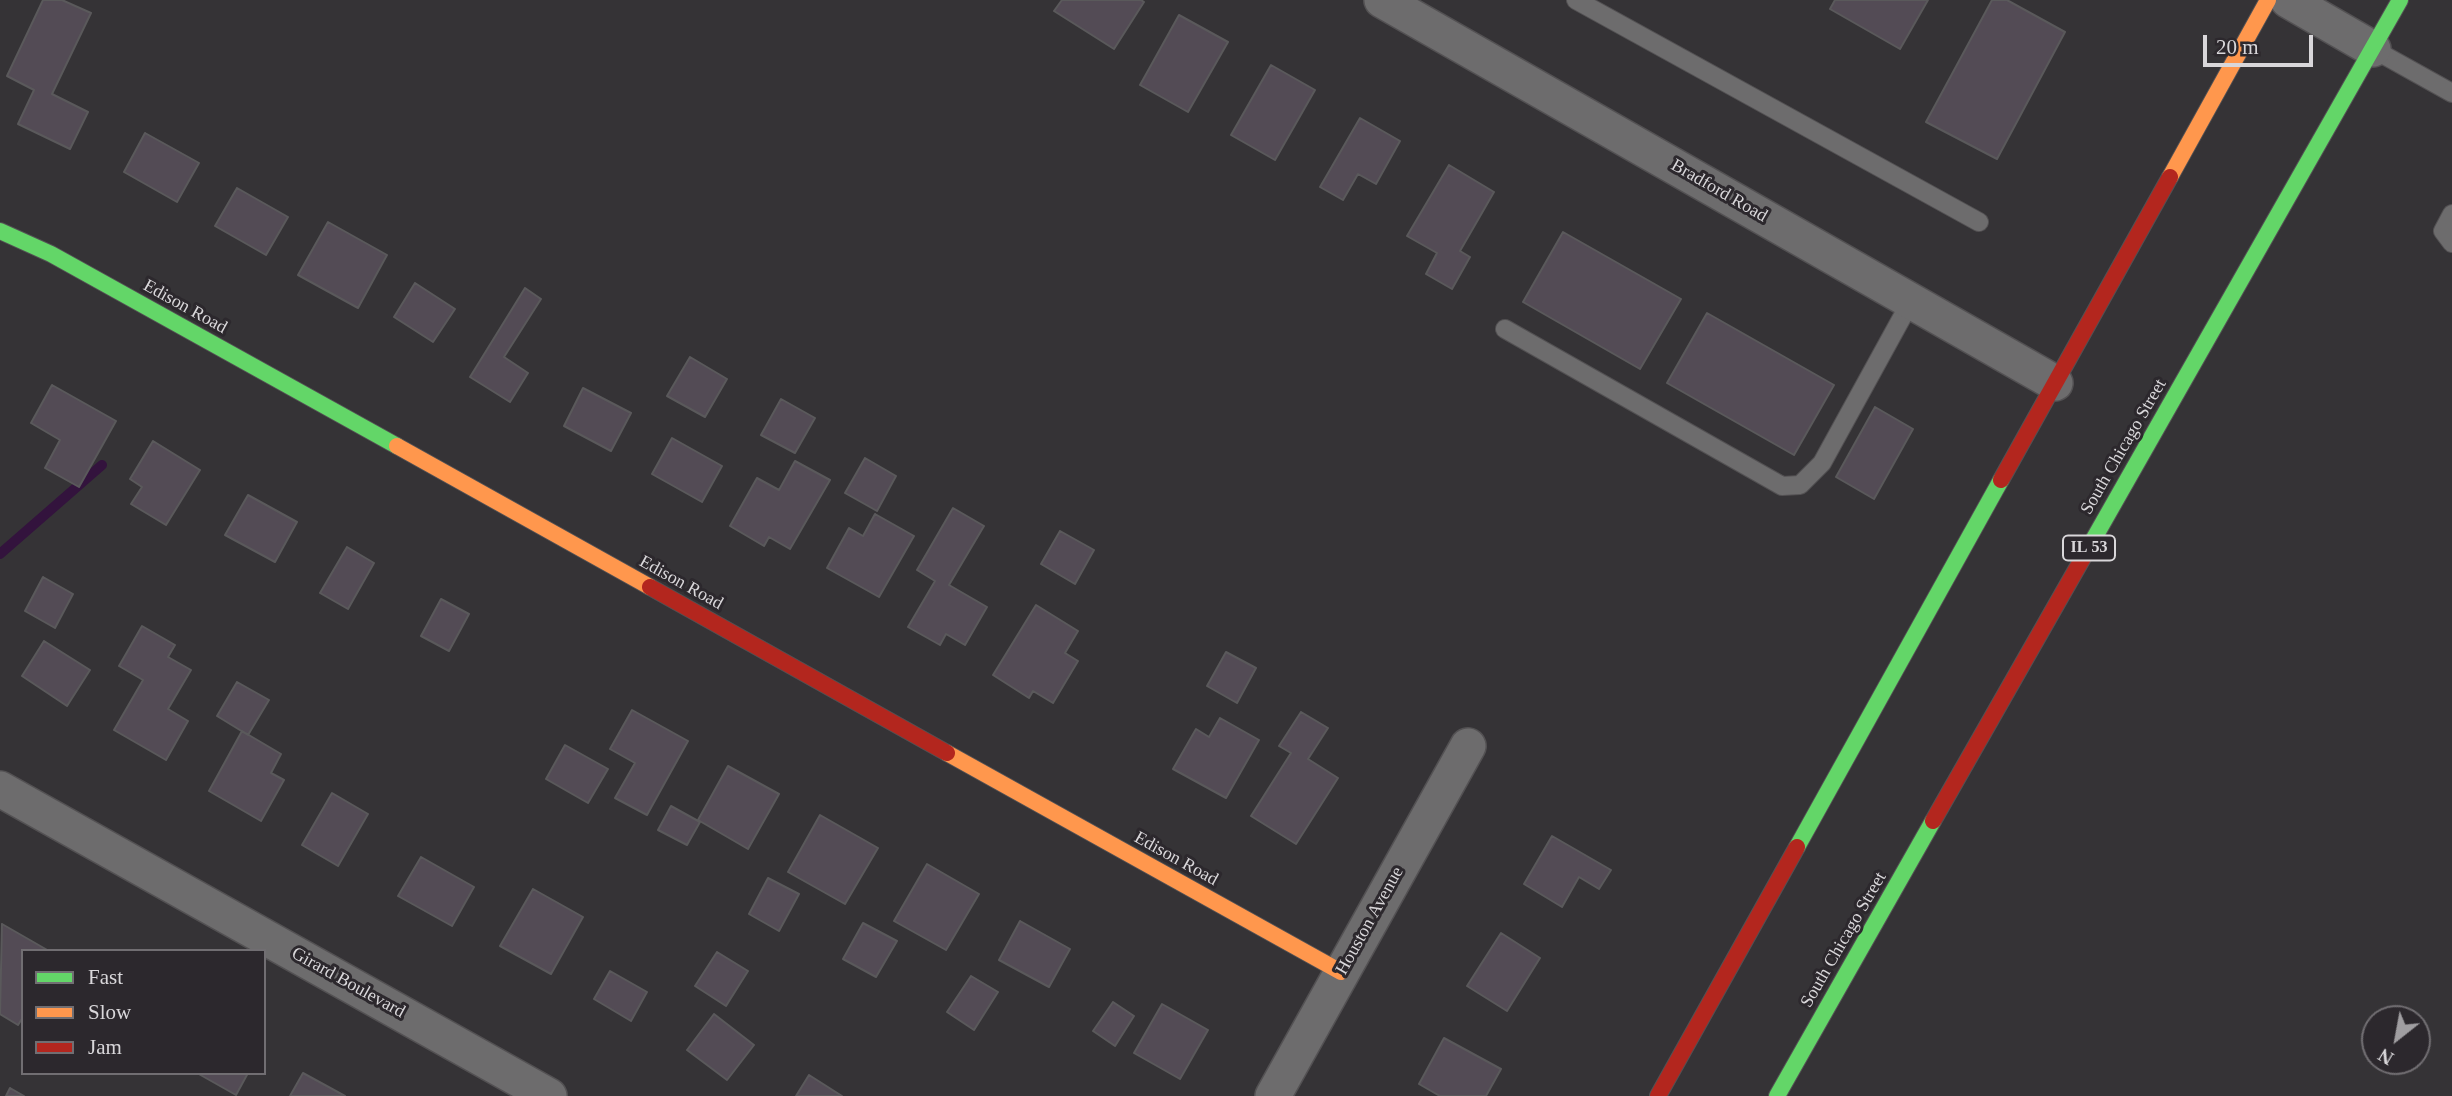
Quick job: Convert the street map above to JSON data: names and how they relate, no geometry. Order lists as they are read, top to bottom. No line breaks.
{"streets":{"main road":["Edison Road","South Chicago Street","IL 53"],"street":["Bradford Road","Houston Avenue","Girard Boulevard"]},"crossings":[["Edison Road","Houston Avenue"]],"legend":["Fast","Slow","Jam"],"scale_bar":"20 m","north":"bottom left"}
